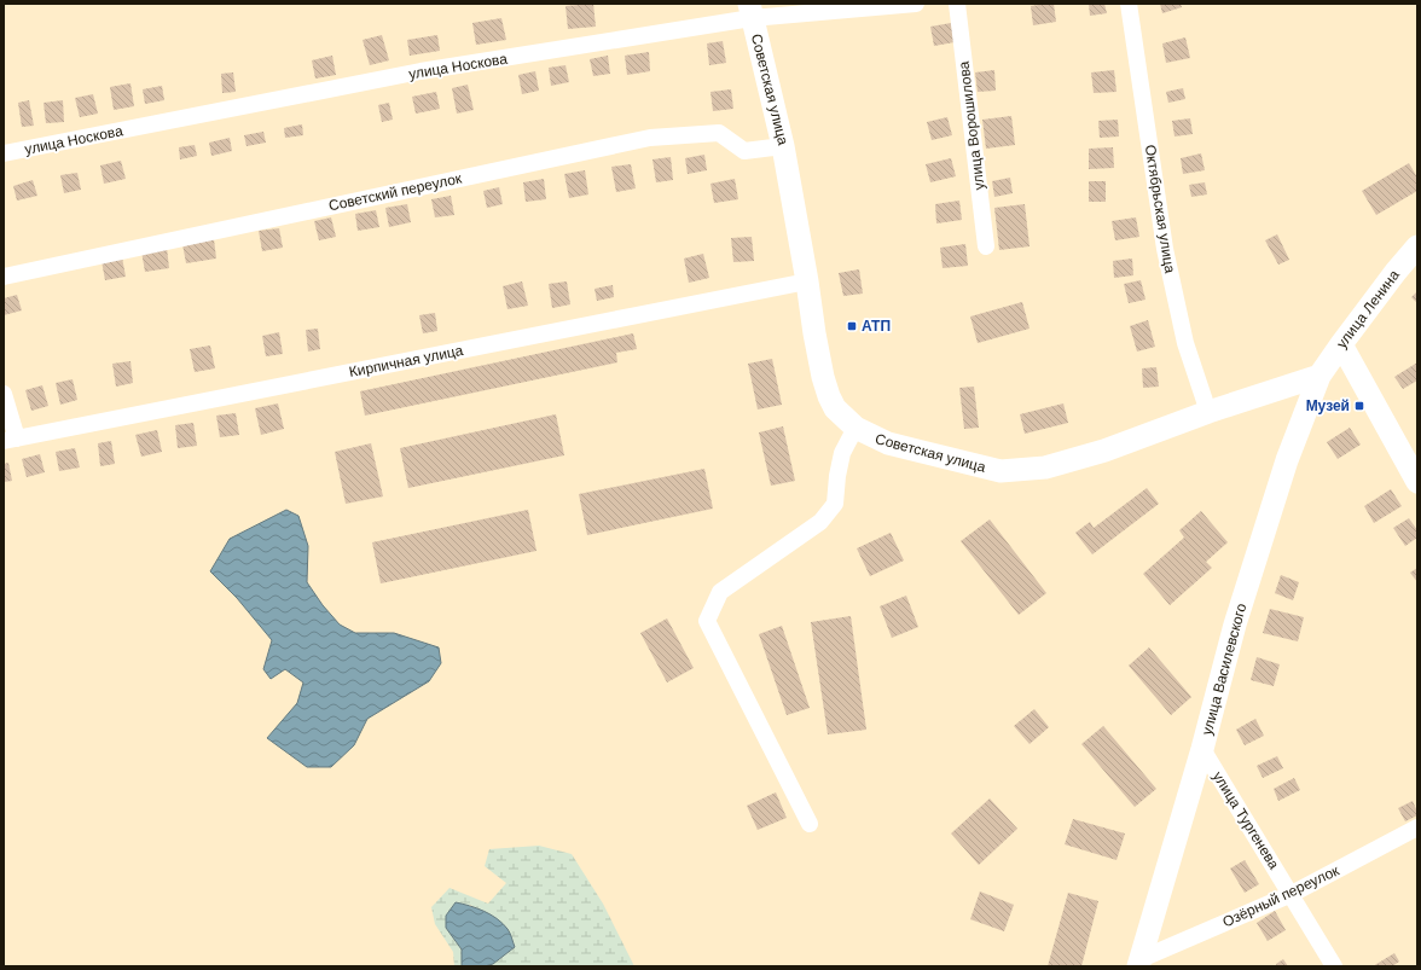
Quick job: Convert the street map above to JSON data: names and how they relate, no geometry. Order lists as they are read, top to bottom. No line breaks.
{"streets":{"street":["улица Носкова","Советская улица","улица Ворошилова","Советский переулок","Октябрьская улица","улица Ленина","Кирпичная улица","улица Василевского","улица Тургенева","Озёрный переулок"]},"crossings":[["улица Носкова","Советская улица"],["Советская улица","Советский переулок"],["Советская улица","Октябрьская улица"],["Советская улица","улица Ленина"],["Советская улица","Кирпичная улица"],["Советская улица","улица Василевского"],["улица Ленина","улица Василевского"],["улица Василевского","улица Тургенева"],["улица Василевского","Озёрный переулок"],["улица Тургенева","Озёрный переулок"]],"places":{"transit":["АТП","Музей"]}}
